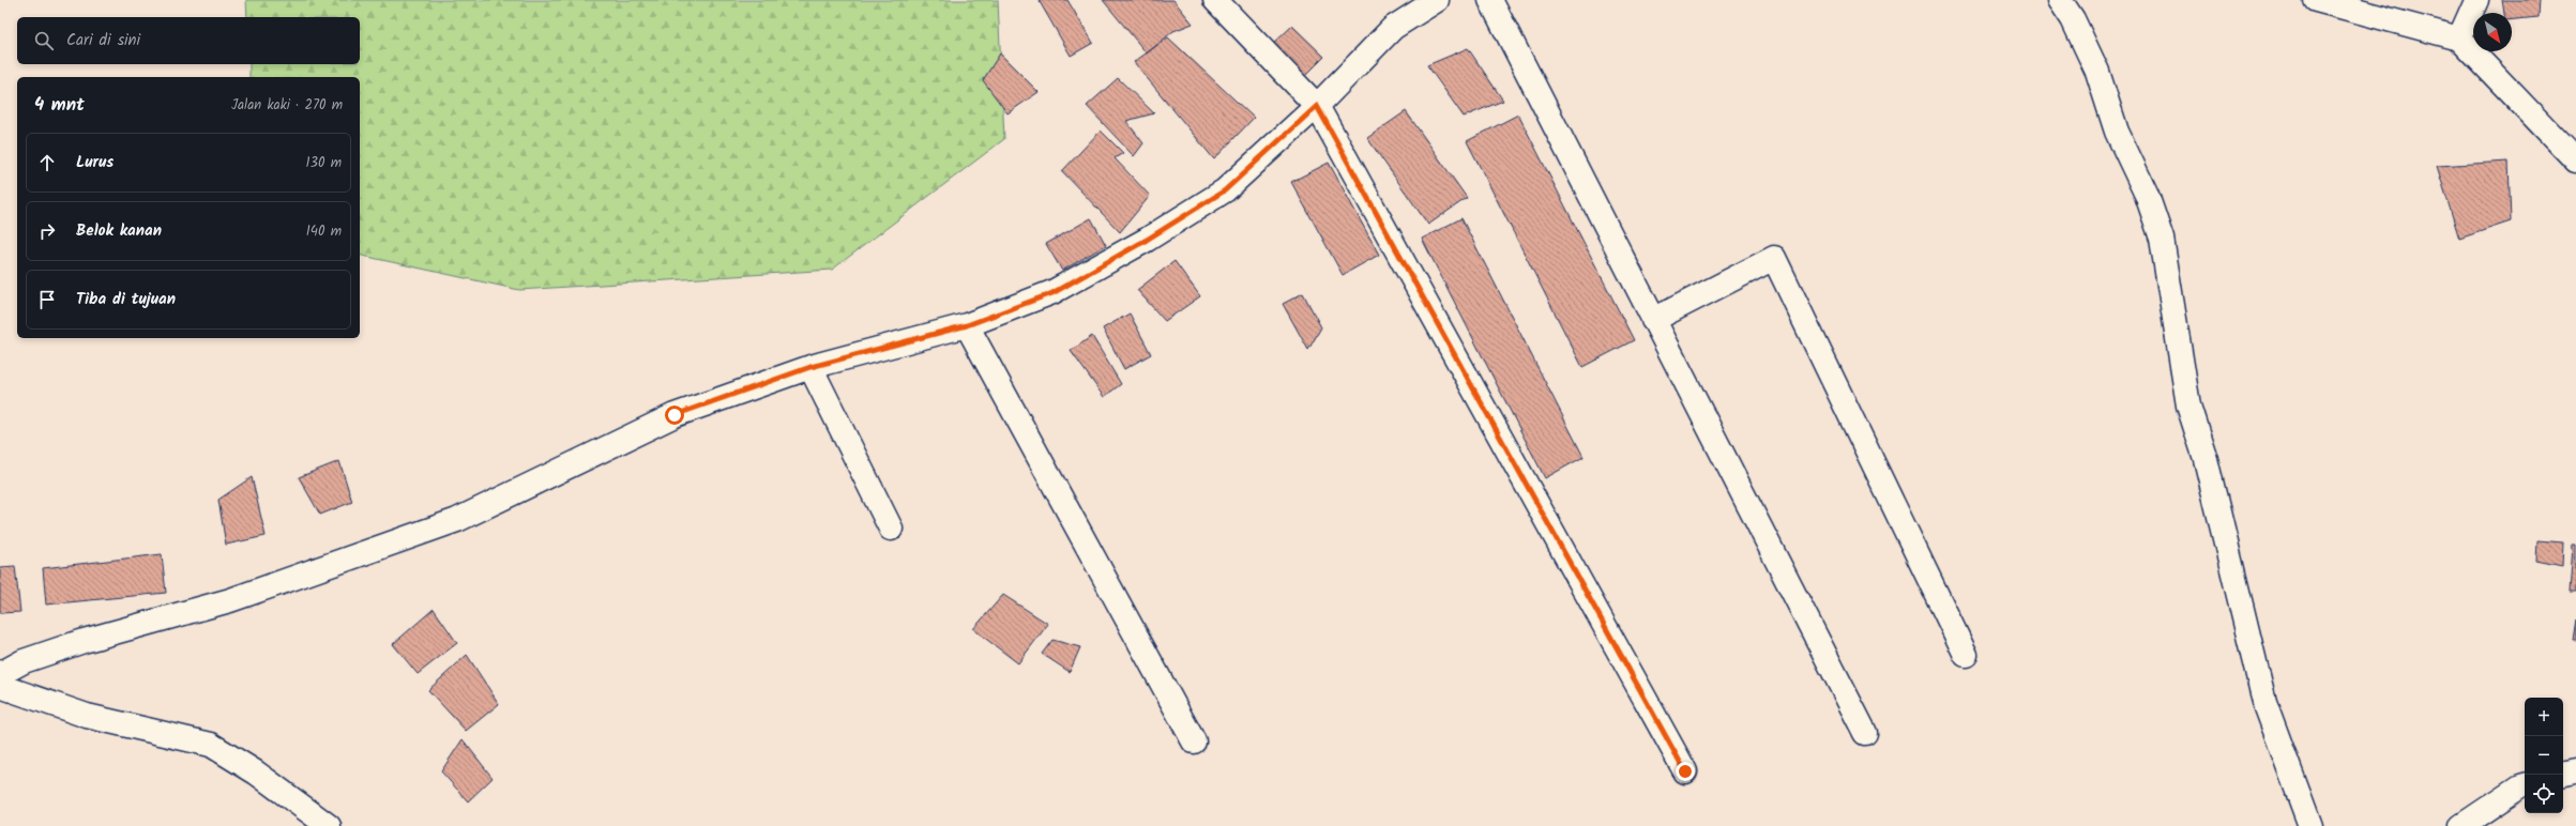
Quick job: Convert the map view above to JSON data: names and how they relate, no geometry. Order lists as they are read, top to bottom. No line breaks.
{"north":"bottom right","page":{"search":"Cari di sini","heading":["4 mnt","Jalan kaki · 270 m"],"list":[["Lurus","130 m"],["Belok kanan","140 m"],"Tiba di tujuan"],"map_buttons":["+","−"]}}
